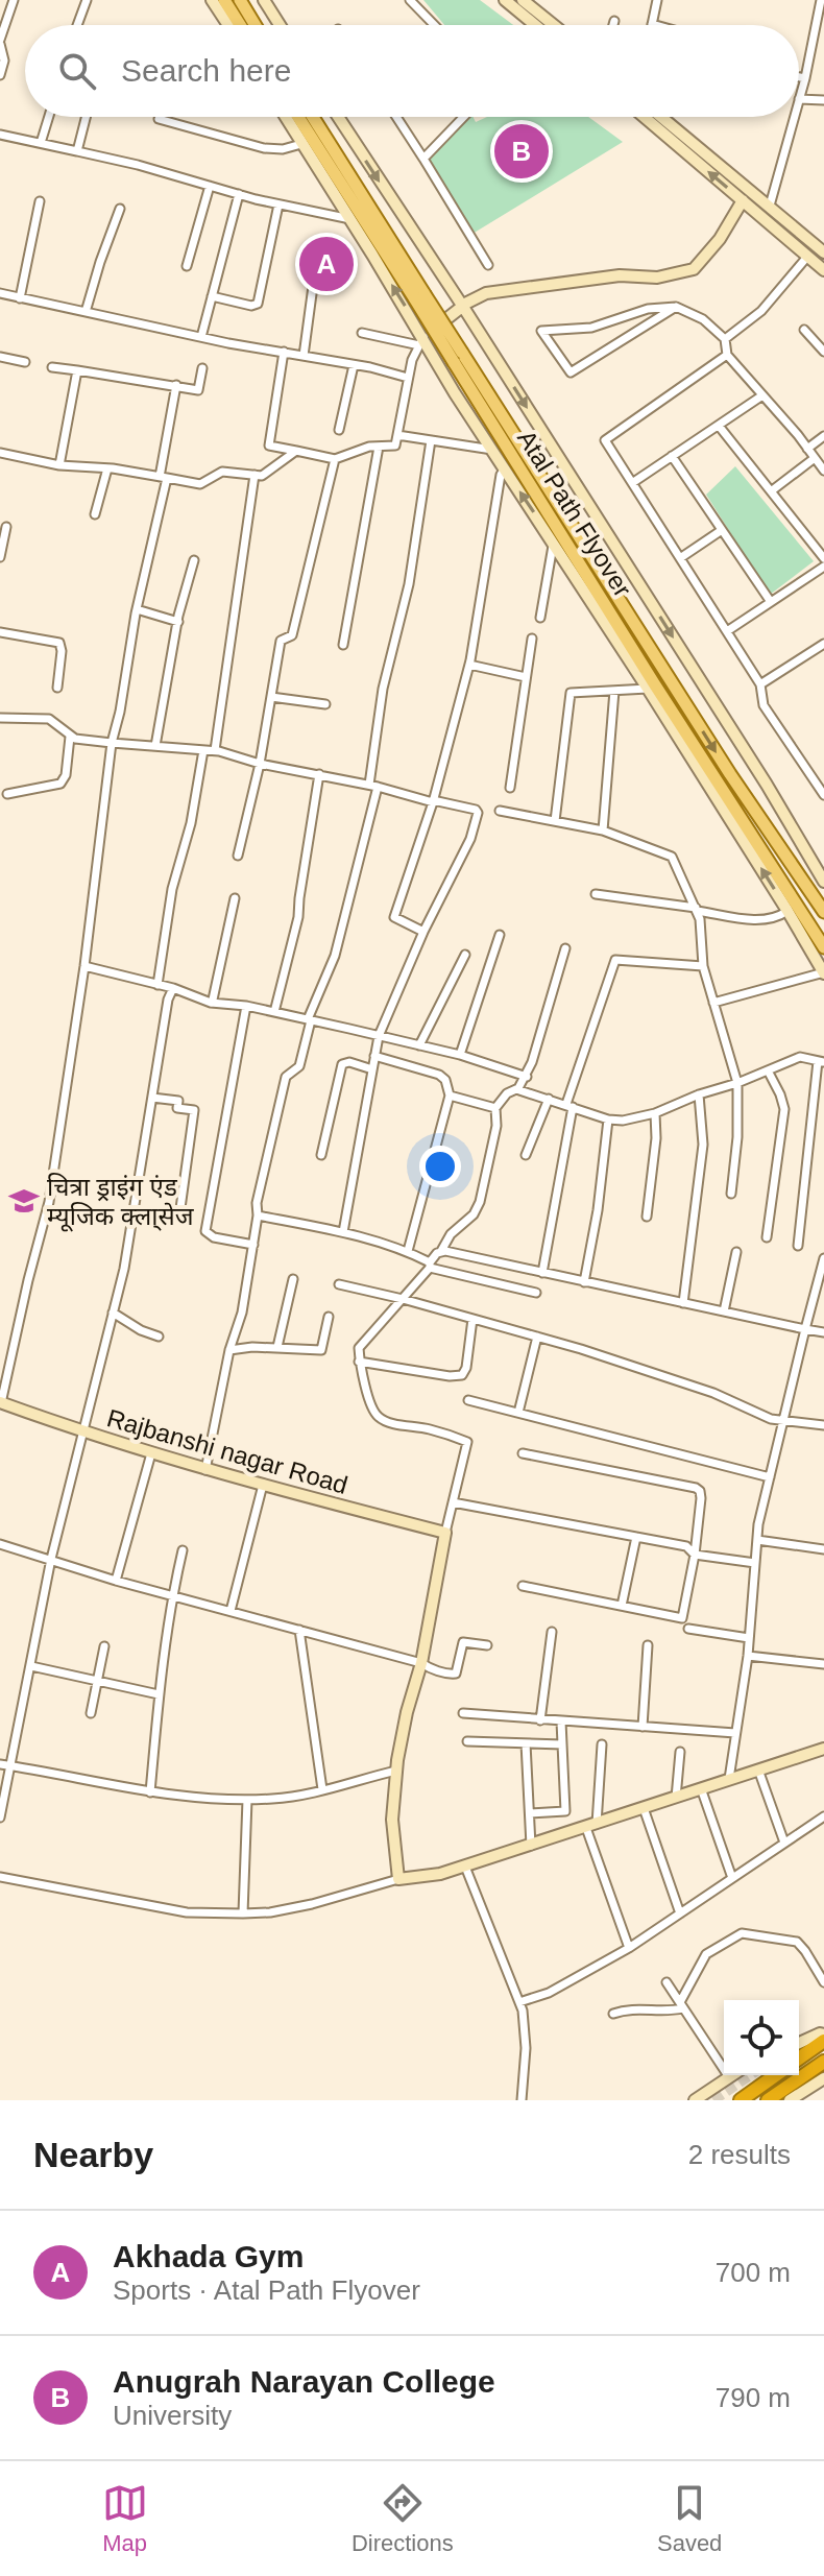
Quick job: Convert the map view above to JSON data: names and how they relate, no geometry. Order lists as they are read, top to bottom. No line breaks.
{"streets":{"main road":["Atal Path Flyover"],"street":["Rajbanshi nagar Road"]},"places":{"school or university":["चित्रा ड्राइंग एंड म्यूजिक क्ला्सेज"]},"page":{"search":"Search here","pins":["B","A"],"heading":["Nearby","2 results"],"list":[{"mark":"A","name":"Akhada Gym","note":"Sports · Atal Path Flyover","value":"700 m"},{"mark":"B","name":"Anugrah Narayan College","note":"University","value":"790 m"}],"nav":["Map","Directions","Saved"]}}
